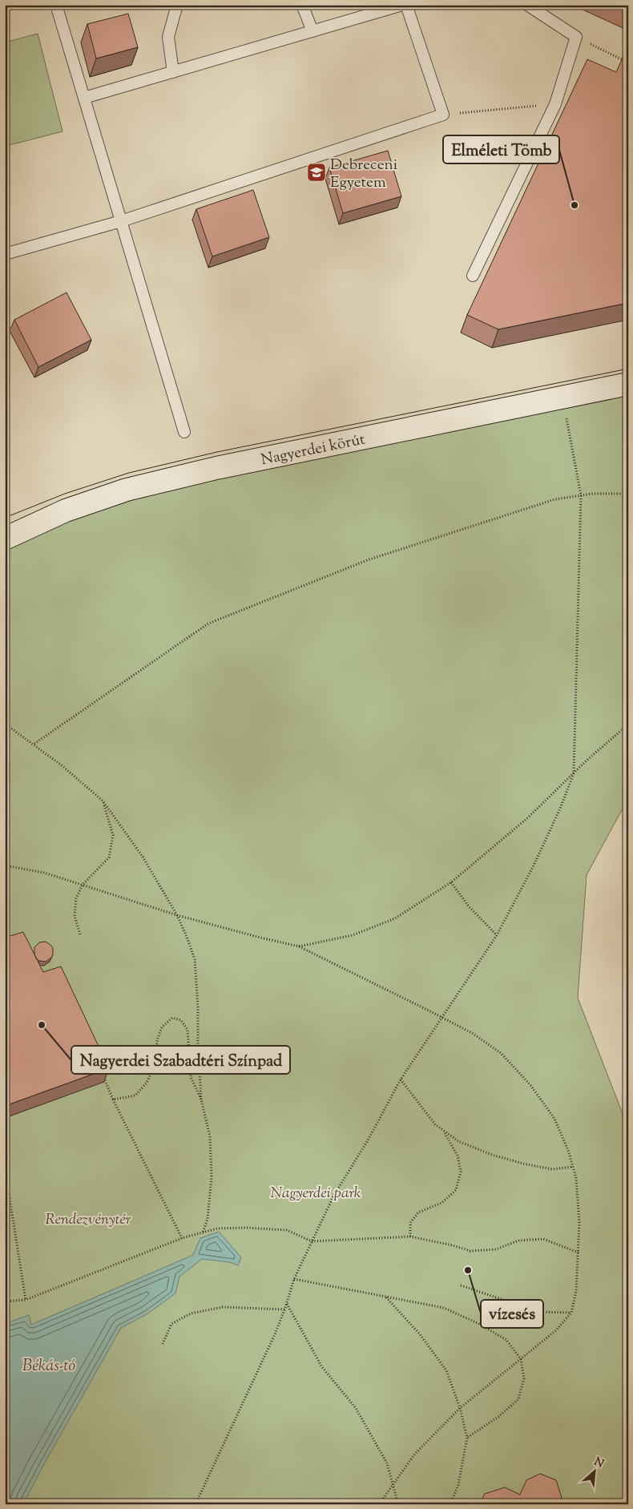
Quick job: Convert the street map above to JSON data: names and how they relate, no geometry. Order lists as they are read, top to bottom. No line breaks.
{"streets":{"street":["Nagyerdei körút"]},"water":["Békás-tó"],"parks":["Nagyerdei park","Rendezvénytér"],"places":{"school or university":["Debreceni Egyetem"],"other":["Elméleti Tömb","Nagyerdei Szabadtéri Színpad","vízesés"]},"north":"top right"}
